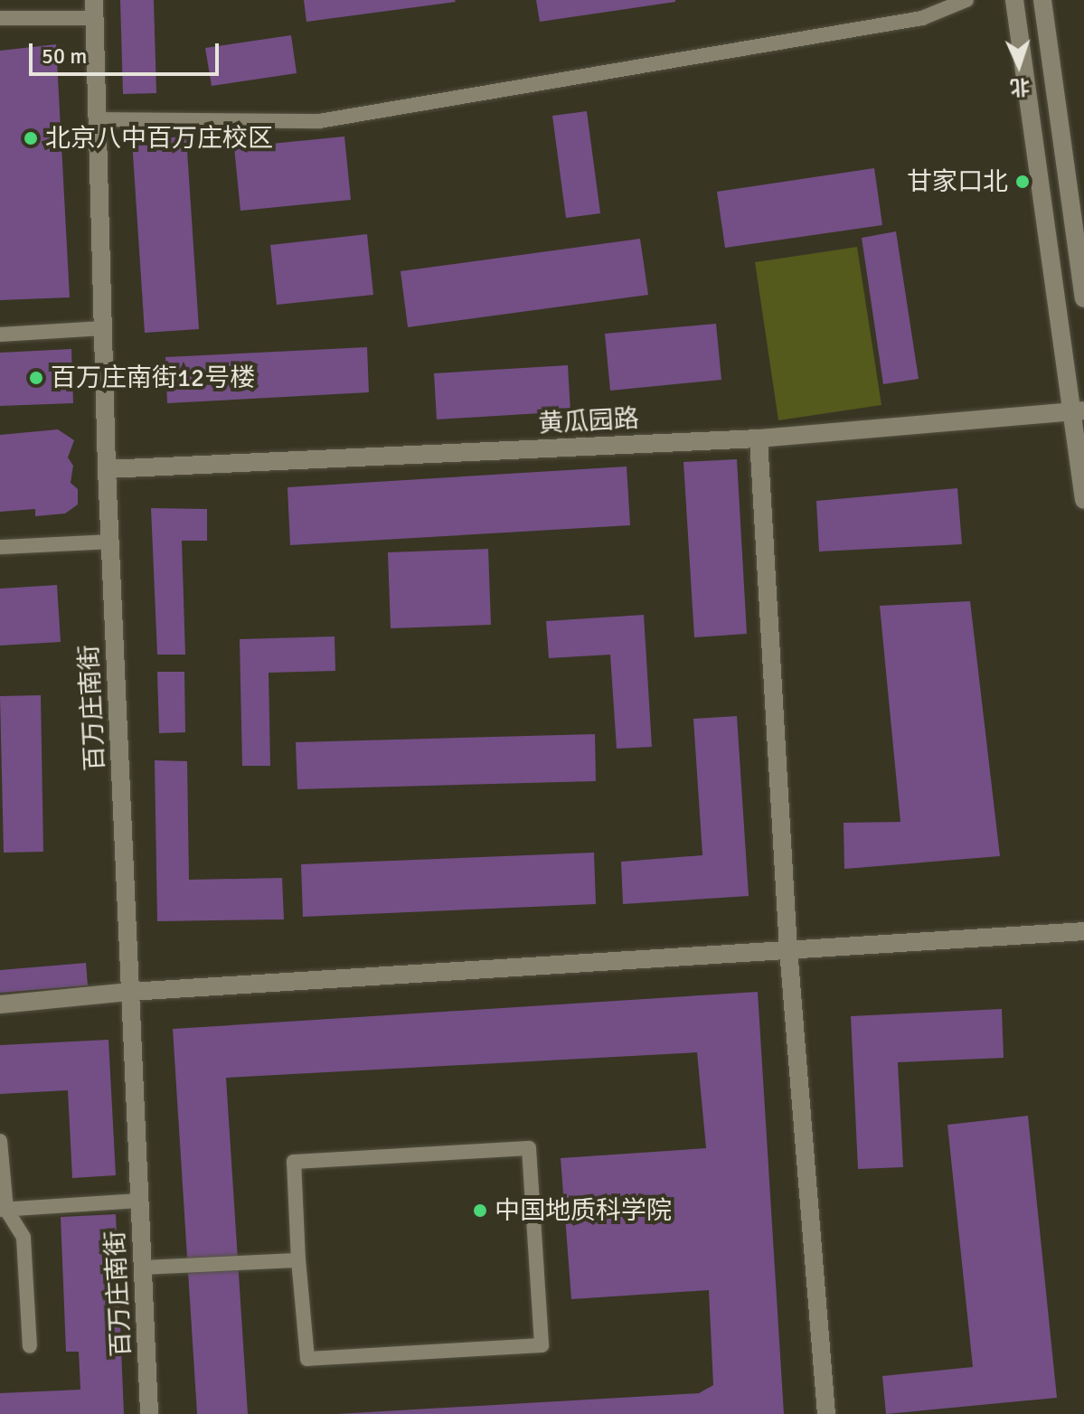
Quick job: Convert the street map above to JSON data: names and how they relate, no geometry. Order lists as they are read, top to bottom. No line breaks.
{"streets":{"street":["黄瓜园路","百万庄南街"]},"crossings":[["黄瓜园路","百万庄南街"]],"places":["北京八中百万庄校区","甘家口北","百万庄南街12号楼","中国地质科学院"],"scale_bar":"50 m","north":"bottom"}
